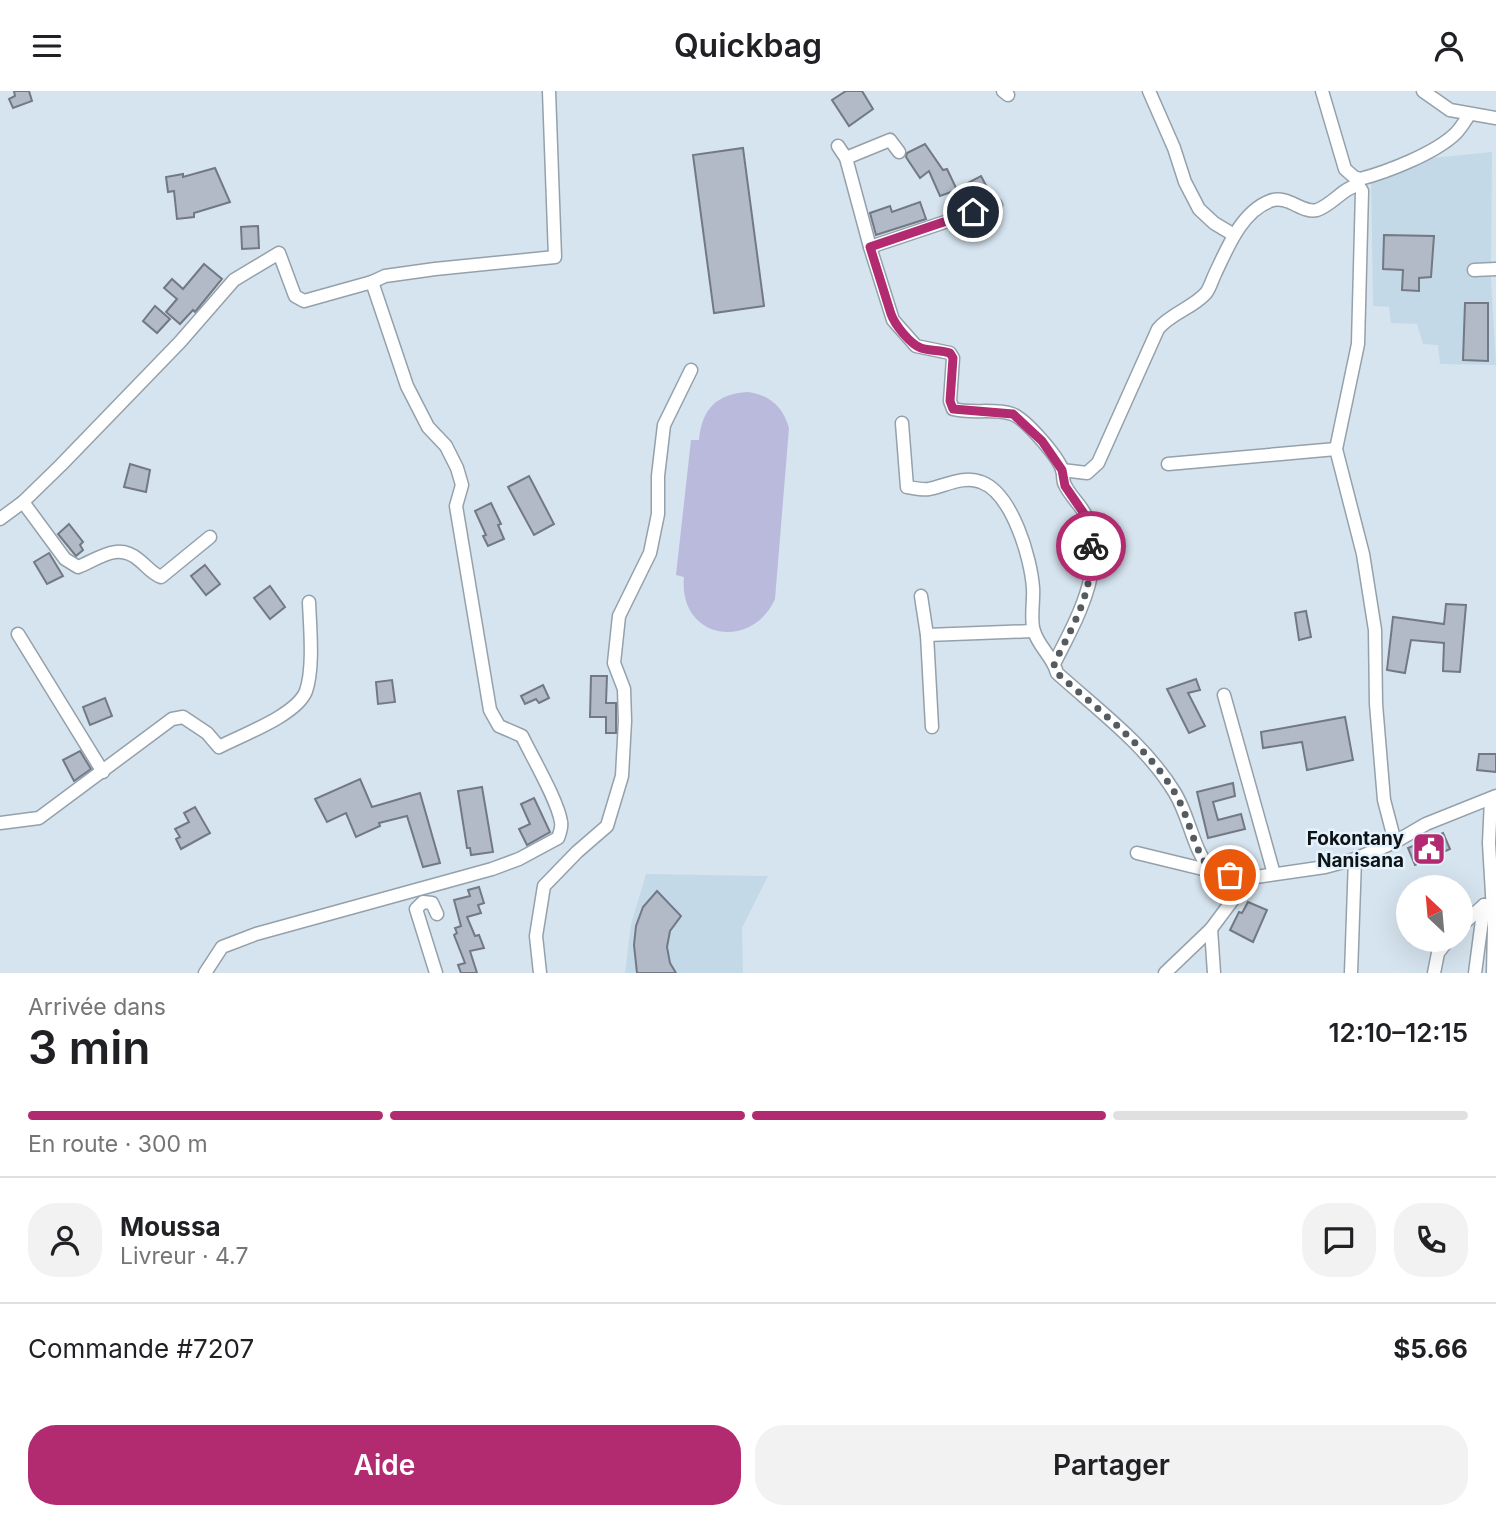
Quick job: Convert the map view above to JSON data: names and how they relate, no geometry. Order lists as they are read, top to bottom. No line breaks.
{"places":{"public building":["Fokontany Nanisana"]},"north":"top left","page":{"header":"Quickbag","heading":["3 min","Arrivée dans","12:10–12:15"],"panel":["Moussa","Livreur · 4.7","Commande #7207","$5.66"],"bar":"En route · 300 m","buttons":["Aide","Partager"]}}
